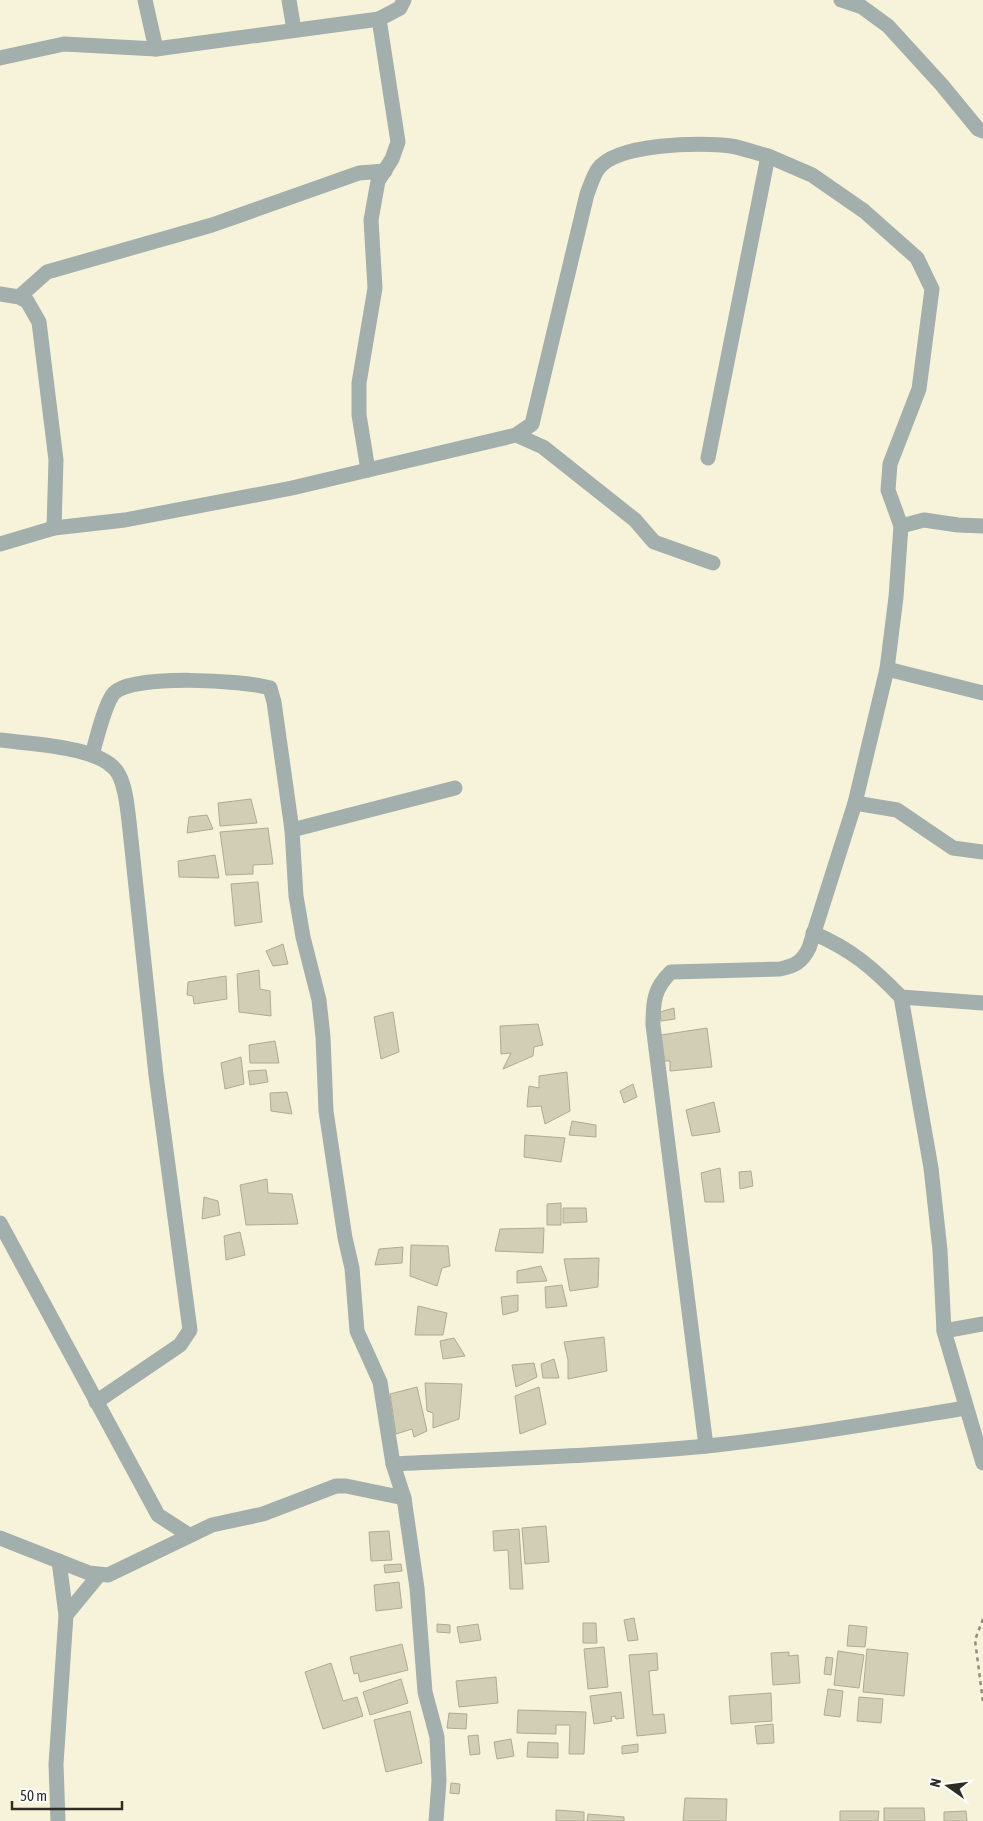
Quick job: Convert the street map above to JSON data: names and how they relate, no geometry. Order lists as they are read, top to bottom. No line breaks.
{"scale_bar":"50 m","north":"left"}
